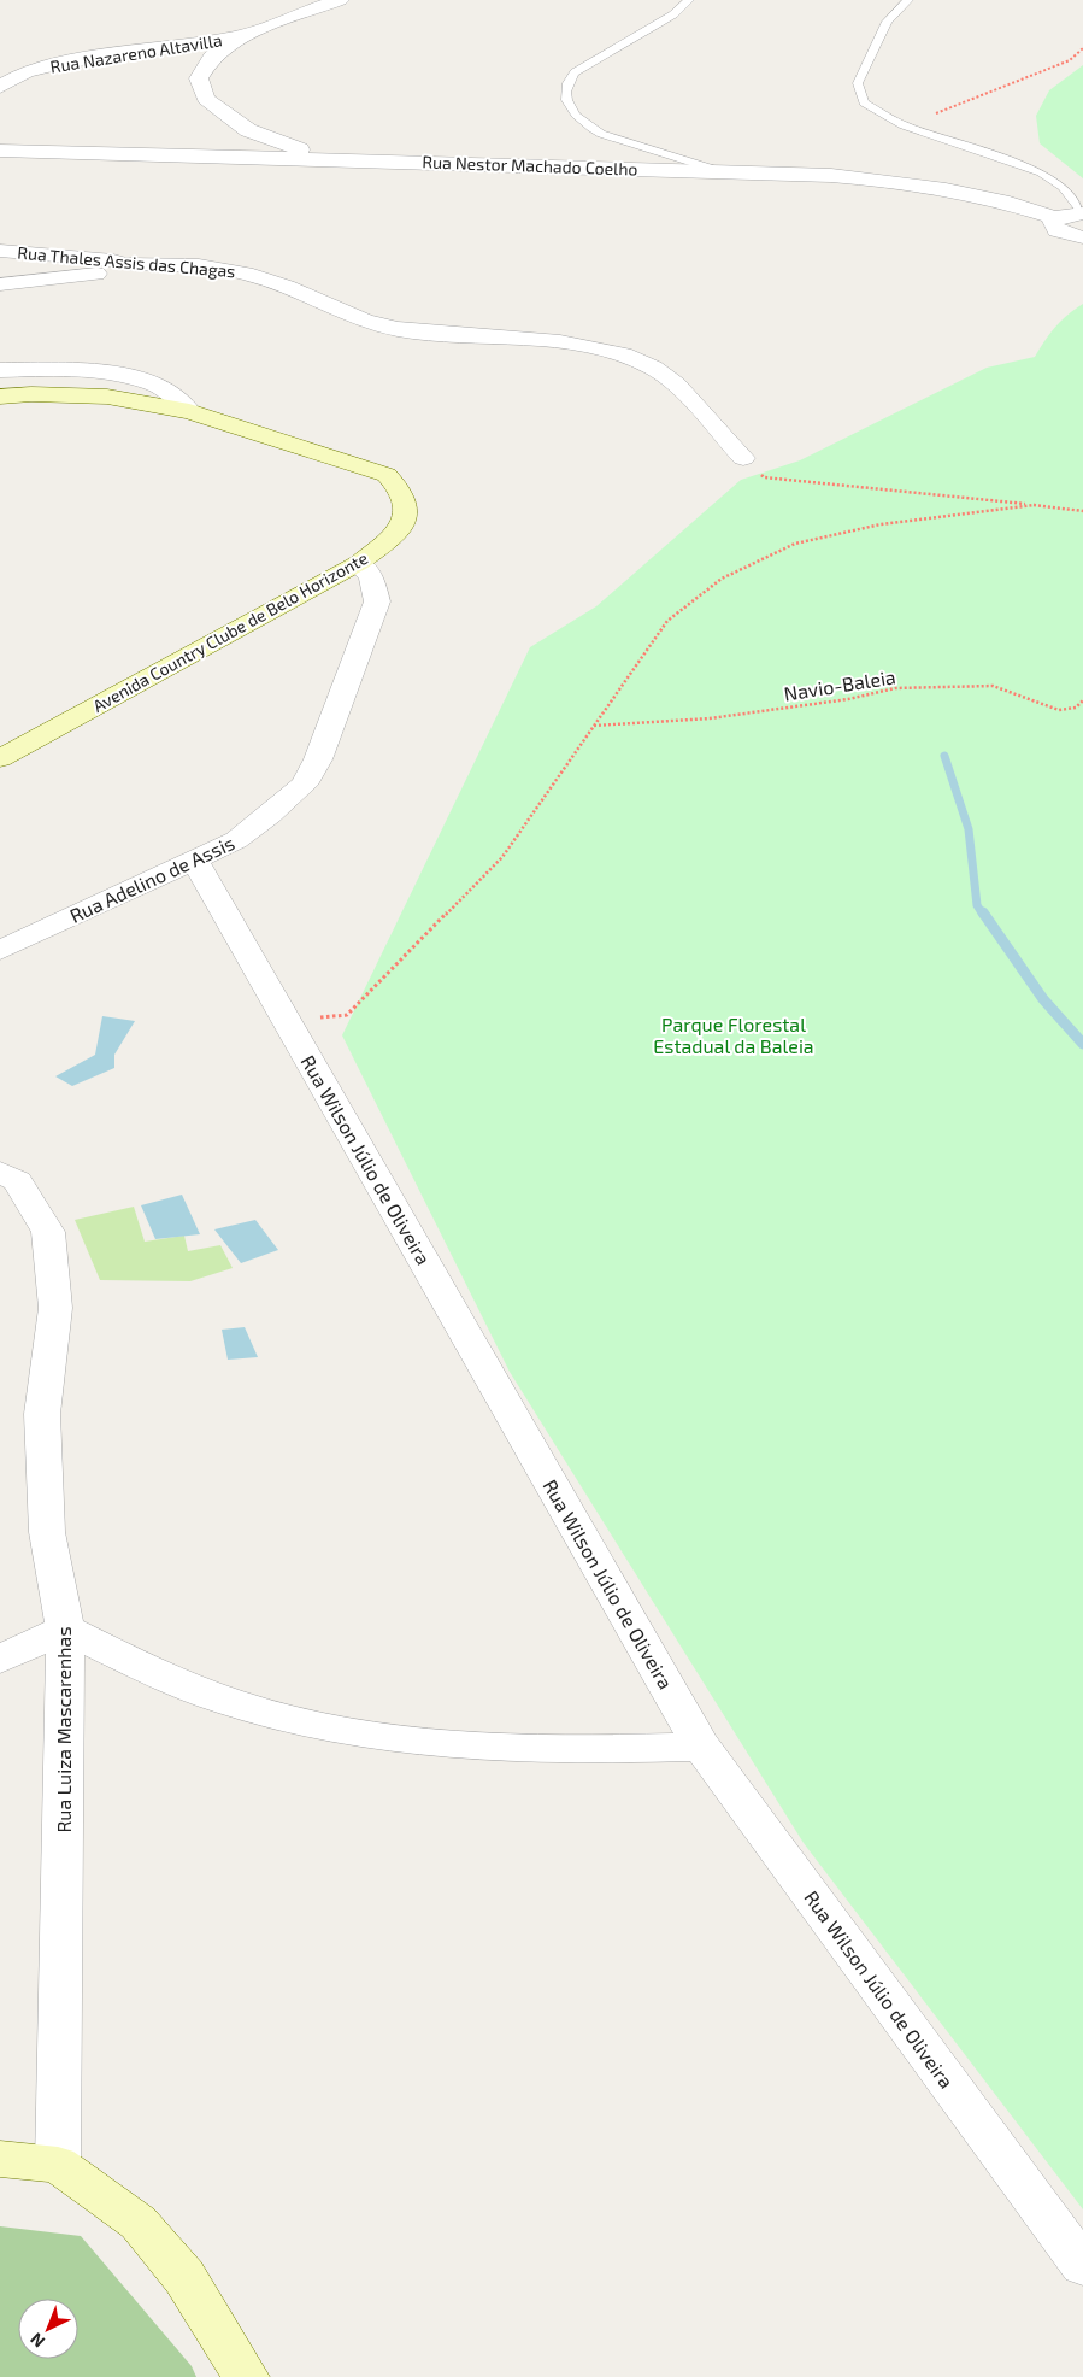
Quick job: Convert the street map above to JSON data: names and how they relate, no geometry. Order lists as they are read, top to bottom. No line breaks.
{"streets":{"street":["Rua Nazareno Altavilla","Rua Nestor Machado Coelho","Rua Thales Assis das Chagas","Avenida Country Clube de Belo Horizonte","Rua Adelino de Assis","Rua Wilson Júlio de Oliveira","Rua Luiza Mascarenhas"],"path":["Navio-Baleia"]},"crossings":[["Avenida Country Clube de Belo Horizonte","Rua Adelino de Assis"],["Rua Adelino de Assis","Rua Wilson Júlio de Oliveira"]],"parks":["Parque Florestal Estadual da Baleia"],"north":"bottom left"}
